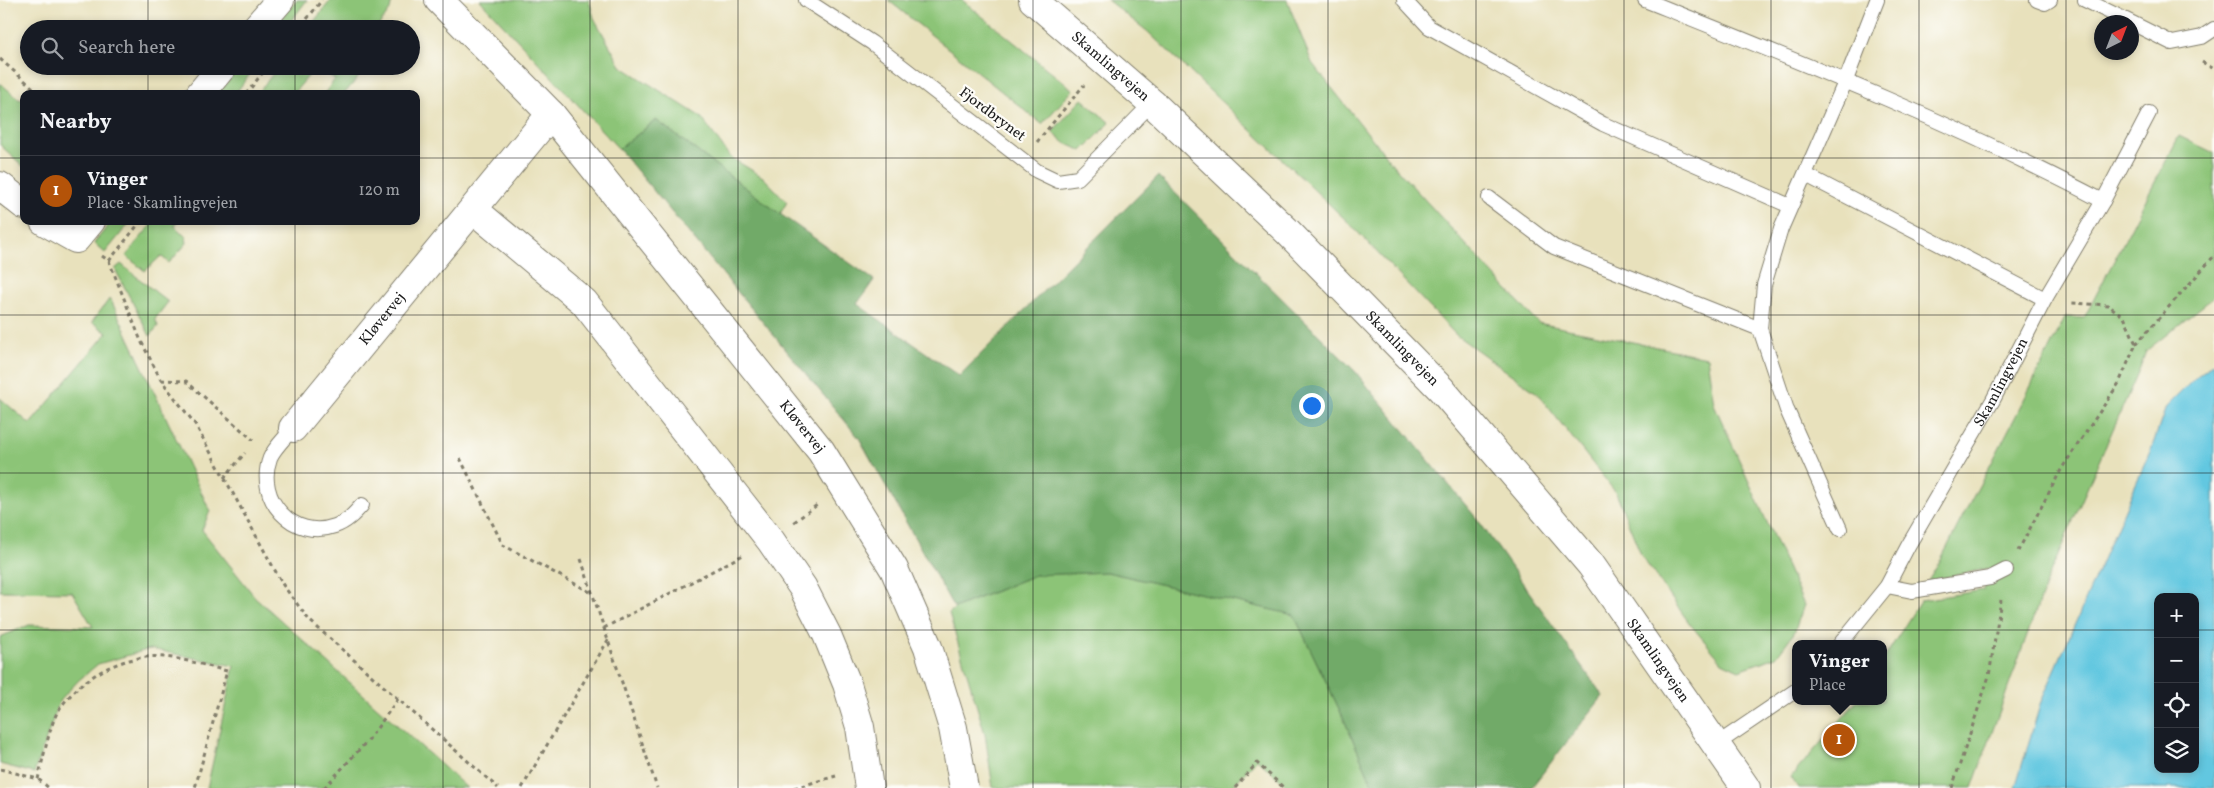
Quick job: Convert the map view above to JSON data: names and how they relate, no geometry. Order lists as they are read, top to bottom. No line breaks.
{"streets":{"street":["Skamlingvejen","Kløvervej"],"lane":["Fjordbrynet"]},"crossings":[["Skamlingvejen","Fjordbrynet"]],"north":"top right","page":{"search":"Search here","heading":"Nearby","list":[{"mark":"1","name":"Vinger","note":"Place · Skamlingvejen","value":"120 m"}],"map_buttons":["+","−"],"popup":["Vinger","Place"],"pins":"1"}}
